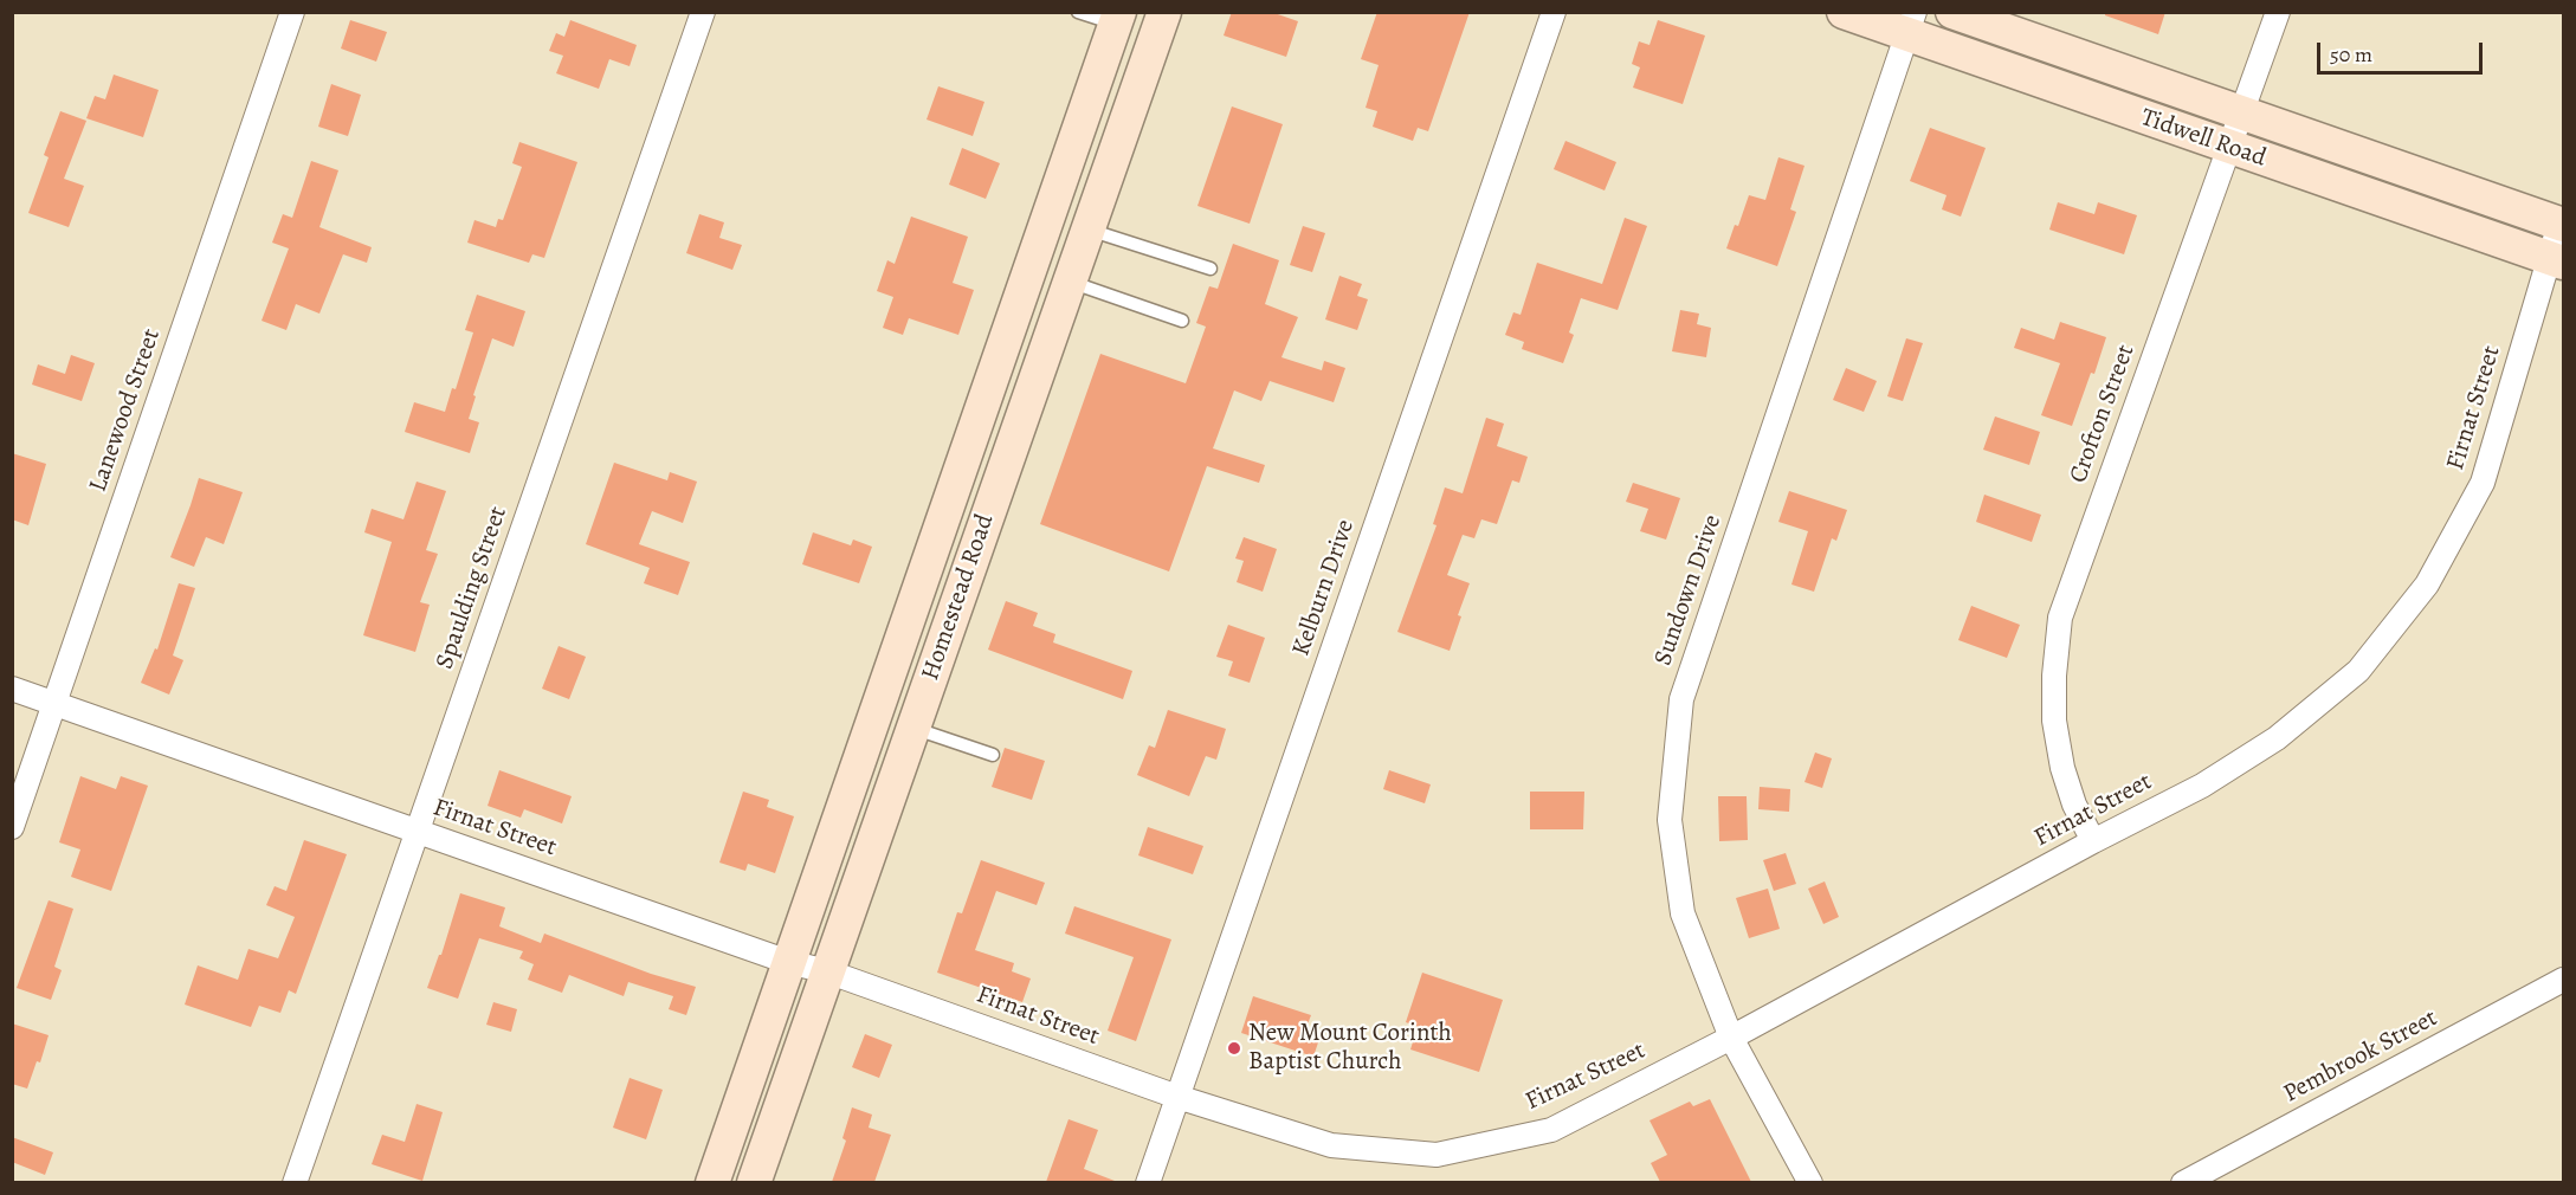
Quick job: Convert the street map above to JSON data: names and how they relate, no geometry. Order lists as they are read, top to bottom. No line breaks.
{"streets":{"main road":["Tidwell Road","Homestead Road"],"street":["Firnat Street","Lanewood Street","Crofton Street","Spaulding Street","Kelburn Drive","Sundown Drive","Pembrook Street"]},"crossings":[["Tidwell Road","Firnat Street"],["Tidwell Road","Crofton Street"],["Tidwell Road","Sundown Drive"],["Firnat Street","Lanewood Street"],["Firnat Street","Crofton Street"],["Firnat Street","Spaulding Street"],["Firnat Street","Kelburn Drive"],["Firnat Street","Sundown Drive"],["Firnat Street","Homestead Road"]],"places":["New Mount Corinth Baptist Church"],"scale_bar":"50 m"}
